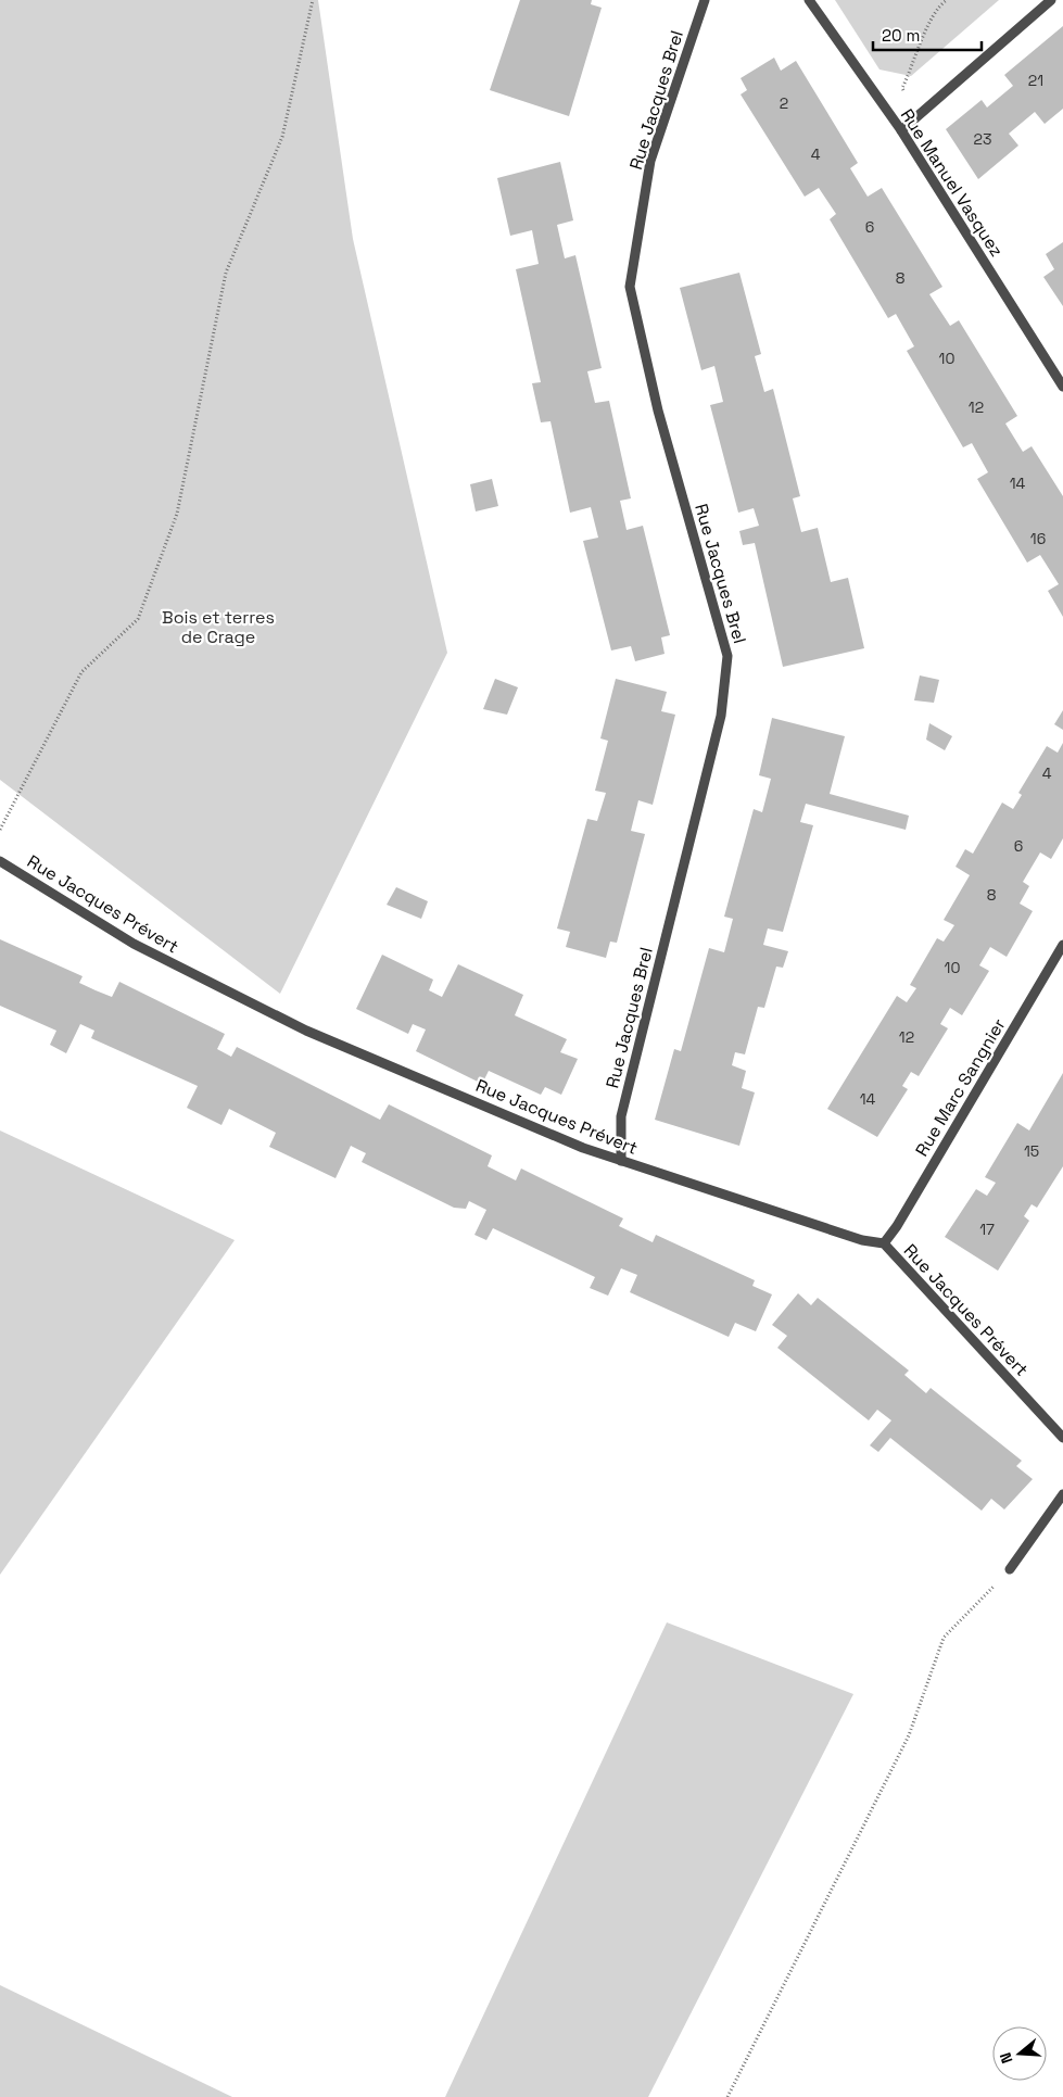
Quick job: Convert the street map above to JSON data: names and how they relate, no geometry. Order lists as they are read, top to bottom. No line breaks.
{"streets":{"street":["Rue Jacques Brel","Rue Manuel Vasquez","Rue Jacques Prévert","Rue Marc Sangnier"]},"crossings":[["Rue Jacques Brel","Rue Jacques Prévert"],["Rue Jacques Prévert","Rue Marc Sangnier"]],"parks":["Bois et terres de Crage"],"house_numbers":["21","2","23","4","6","8","10","12","14","16","4","6","8","10","12","14","15","17"],"scale_bar":"20 m","north":"left"}
